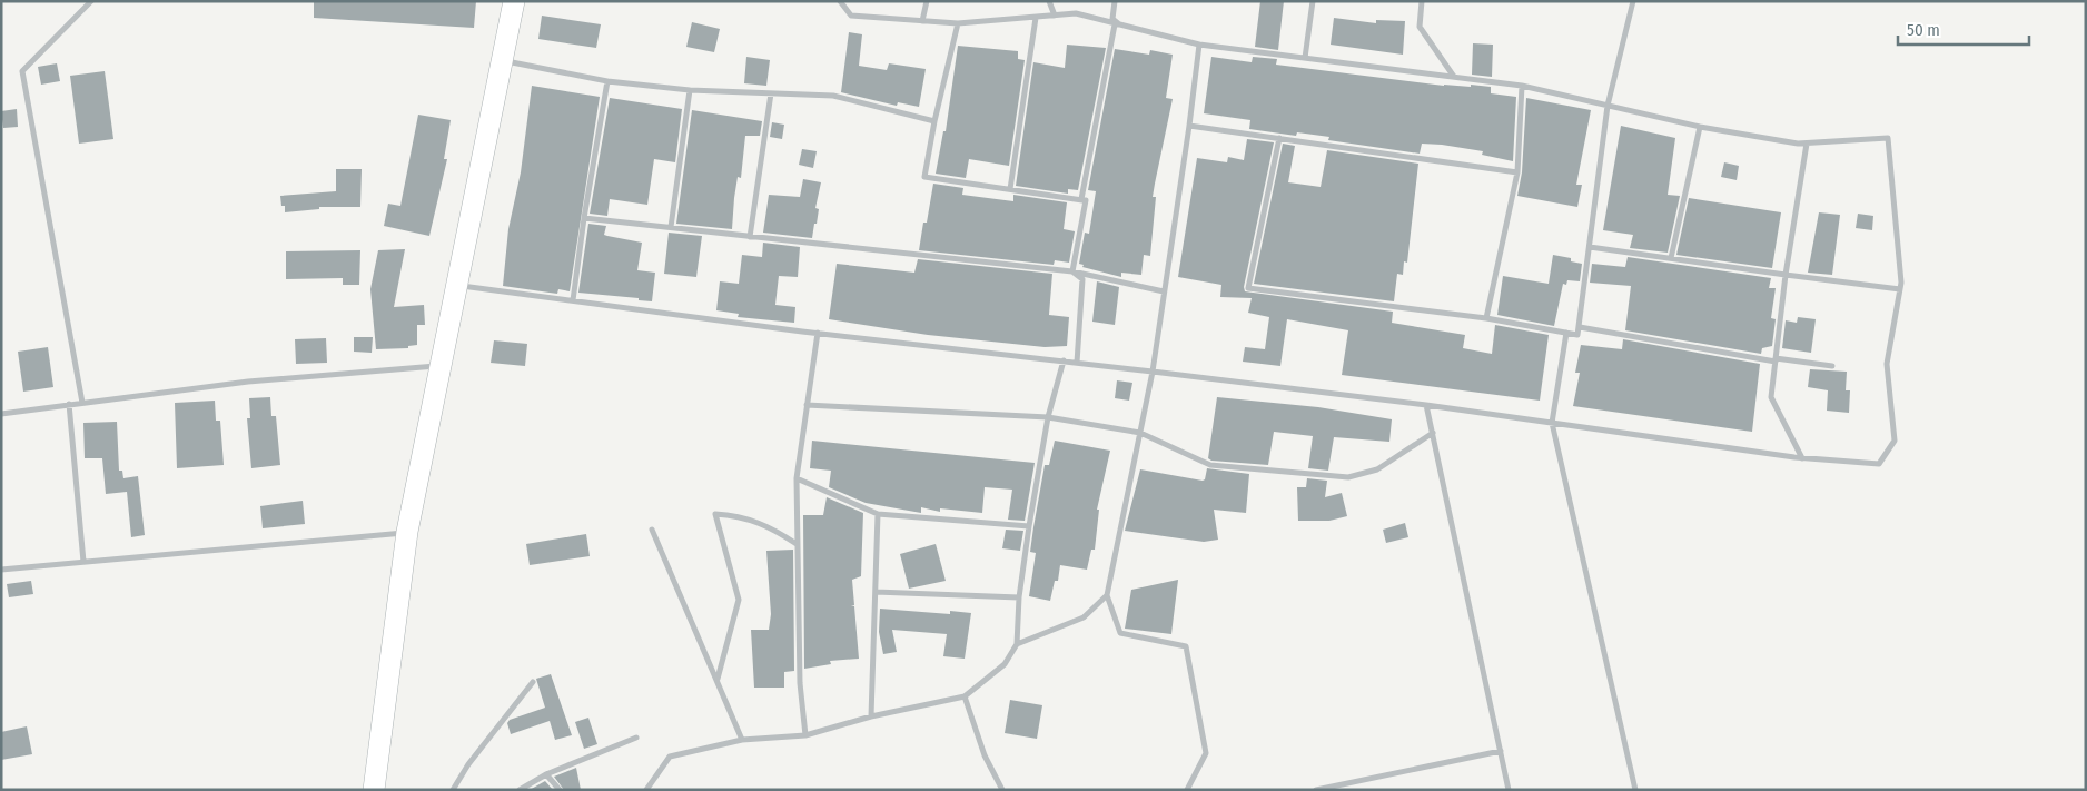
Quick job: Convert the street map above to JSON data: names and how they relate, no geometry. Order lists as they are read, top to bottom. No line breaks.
{"scale_bar":"50 m"}
